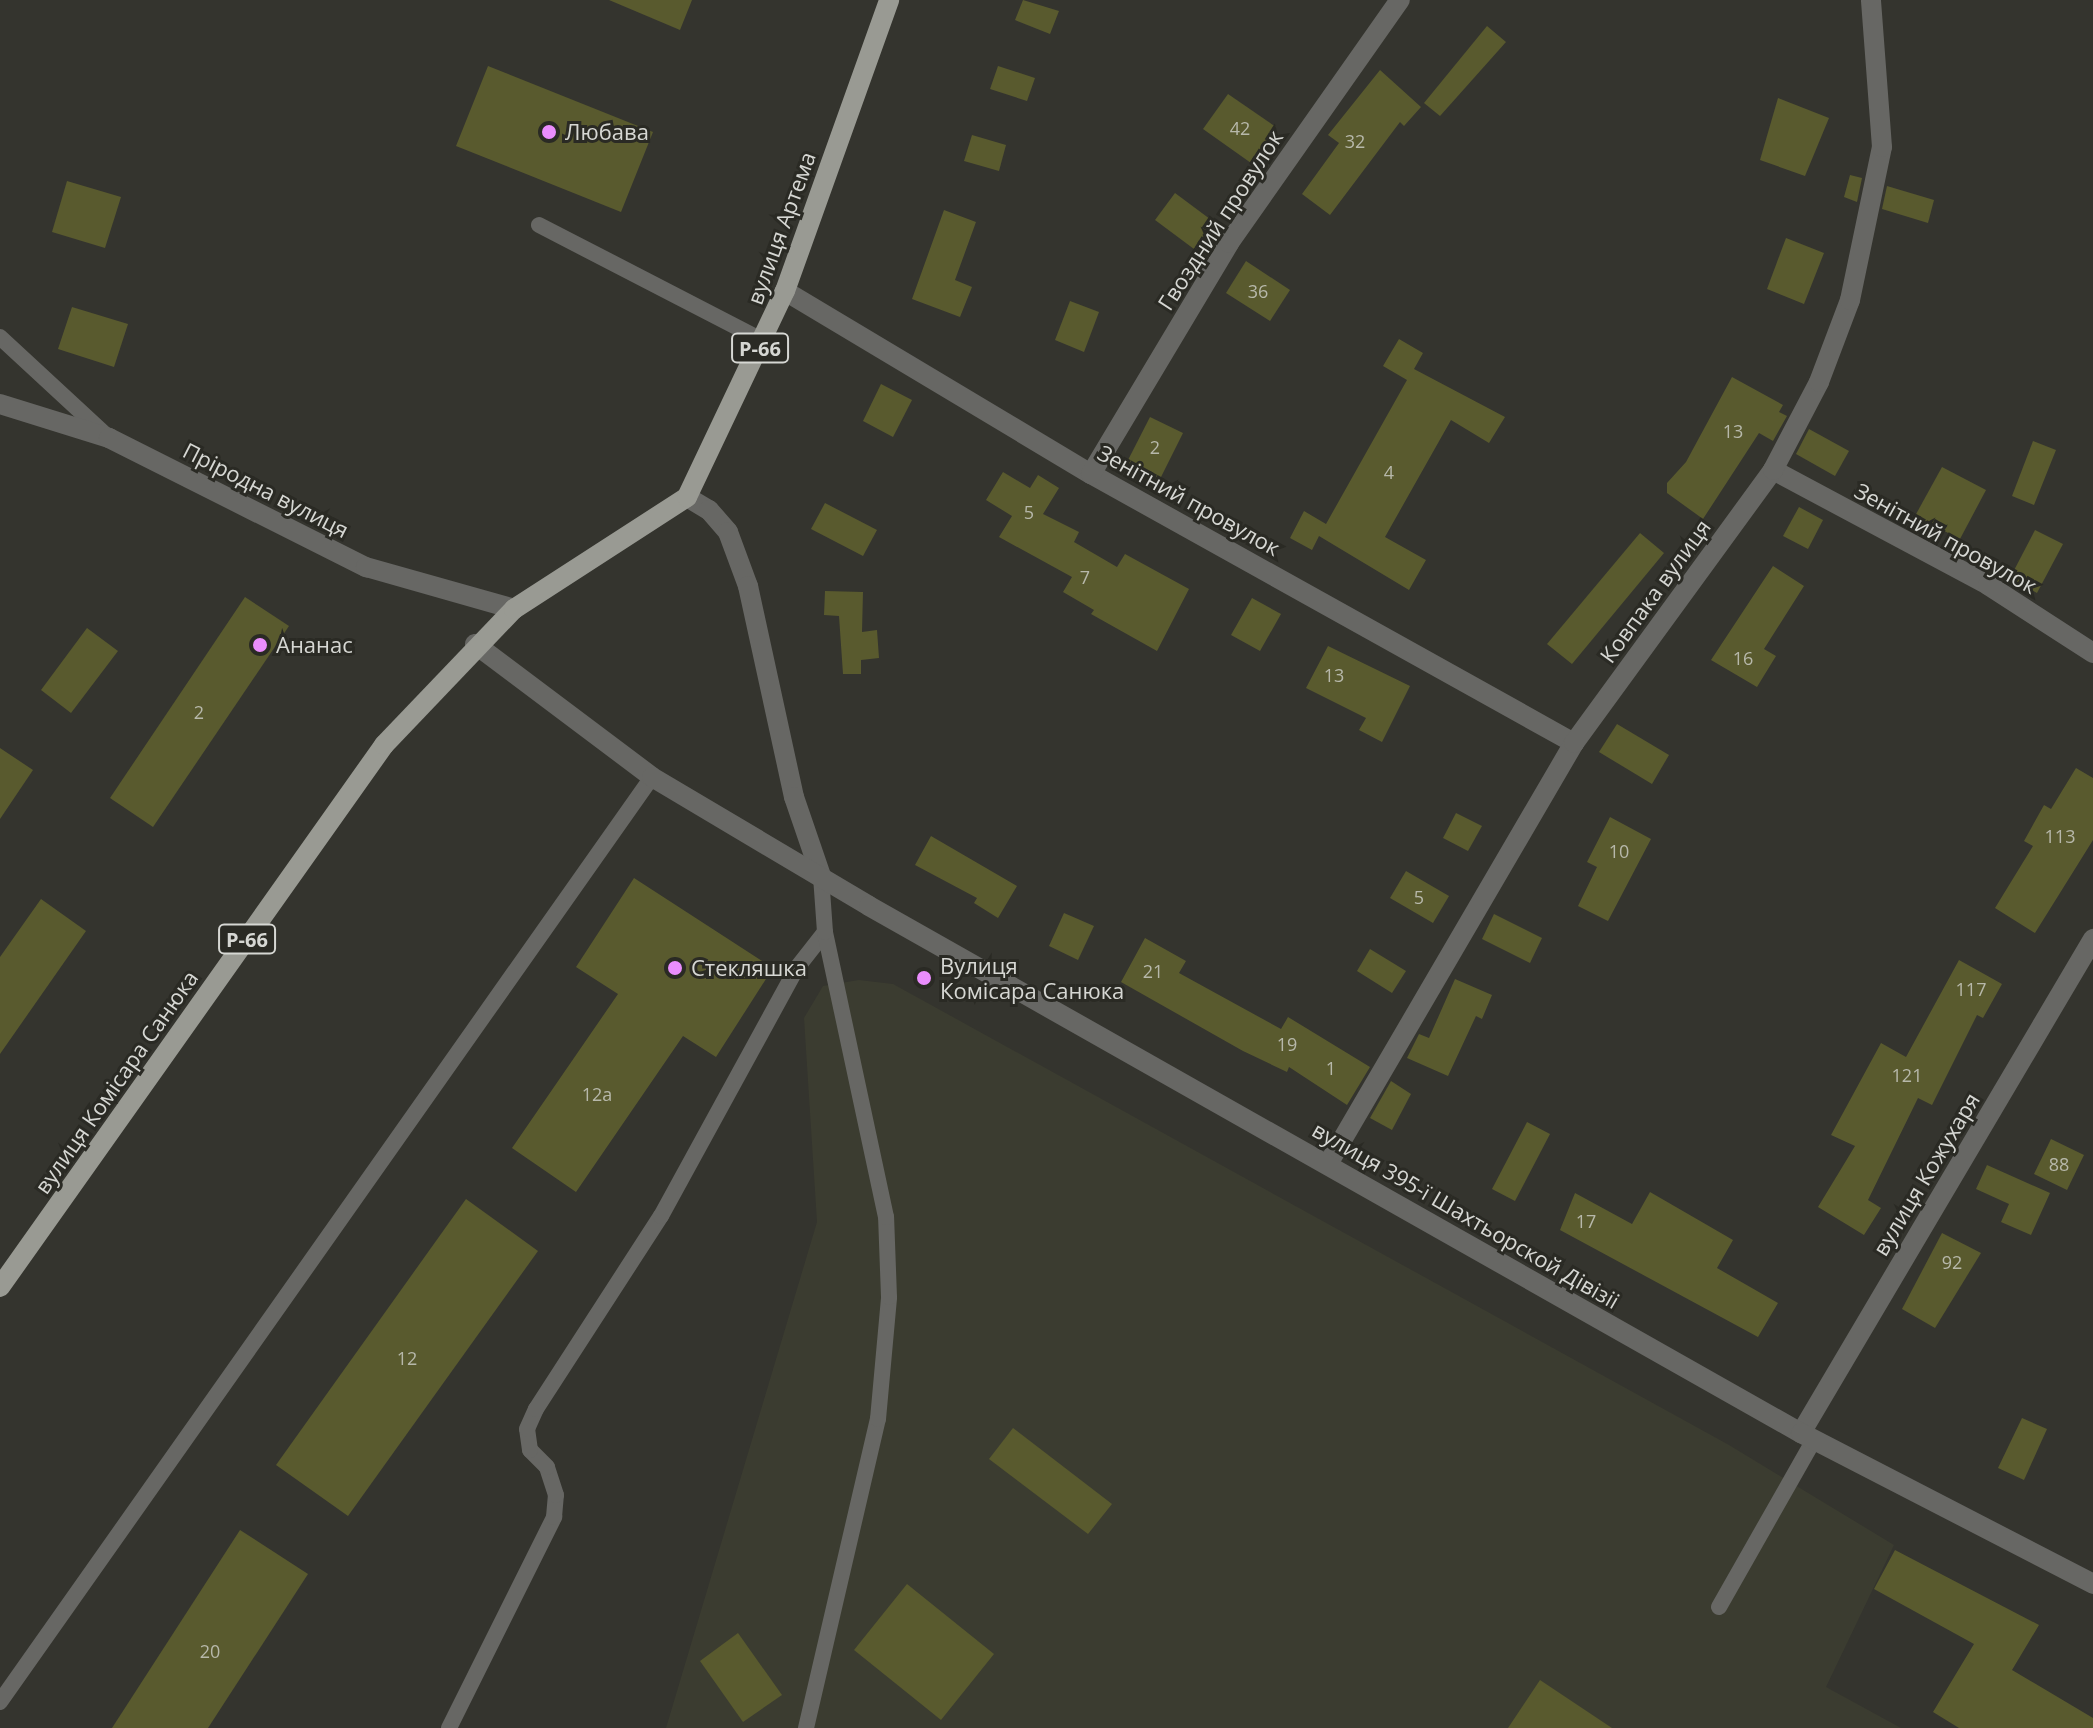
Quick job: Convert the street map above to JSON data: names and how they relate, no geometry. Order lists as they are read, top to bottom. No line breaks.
{"streets":{"main road":["вулиця Артема","Р-66","вулиця Комісара Санюка"],"street":["Гвоздний провулок","Пріродна вулиця","Зенітний провулок","Ковпака вулиця","вулиця Кожухаря","вулиця 395-ї Шахтьорской Дівізіі"]},"crossings":[["Гвоздний провулок","Зенітний провулок"],["вулиця Артема","Р-66"],["вулиця Артема","Зенітний провулок"],["Р-66","Пріродна вулиця"],["Р-66","вулиця Комісара Санюка"],["Пріродна вулиця","вулиця Комісара Санюка"],["Зенітний провулок","Ковпака вулиця"],["Ковпака вулиця","вулиця 395-ї Шахтьорской Дівізіі"],["вулиця Комісара Санюка","вулиця 395-ї Шахтьорской Дівізіі"],["вулиця Кожухаря","вулиця 395-ї Шахтьорской Дівізіі"]],"places":["Любава","Ананас","Стекляшка","Вулиця Комісара Санюка"],"house_numbers":["42","32","36","13","2","4","5","7","16","13","2","113","10","5","21","117","19","1","121","12а","88","17","92","12","20"]}
